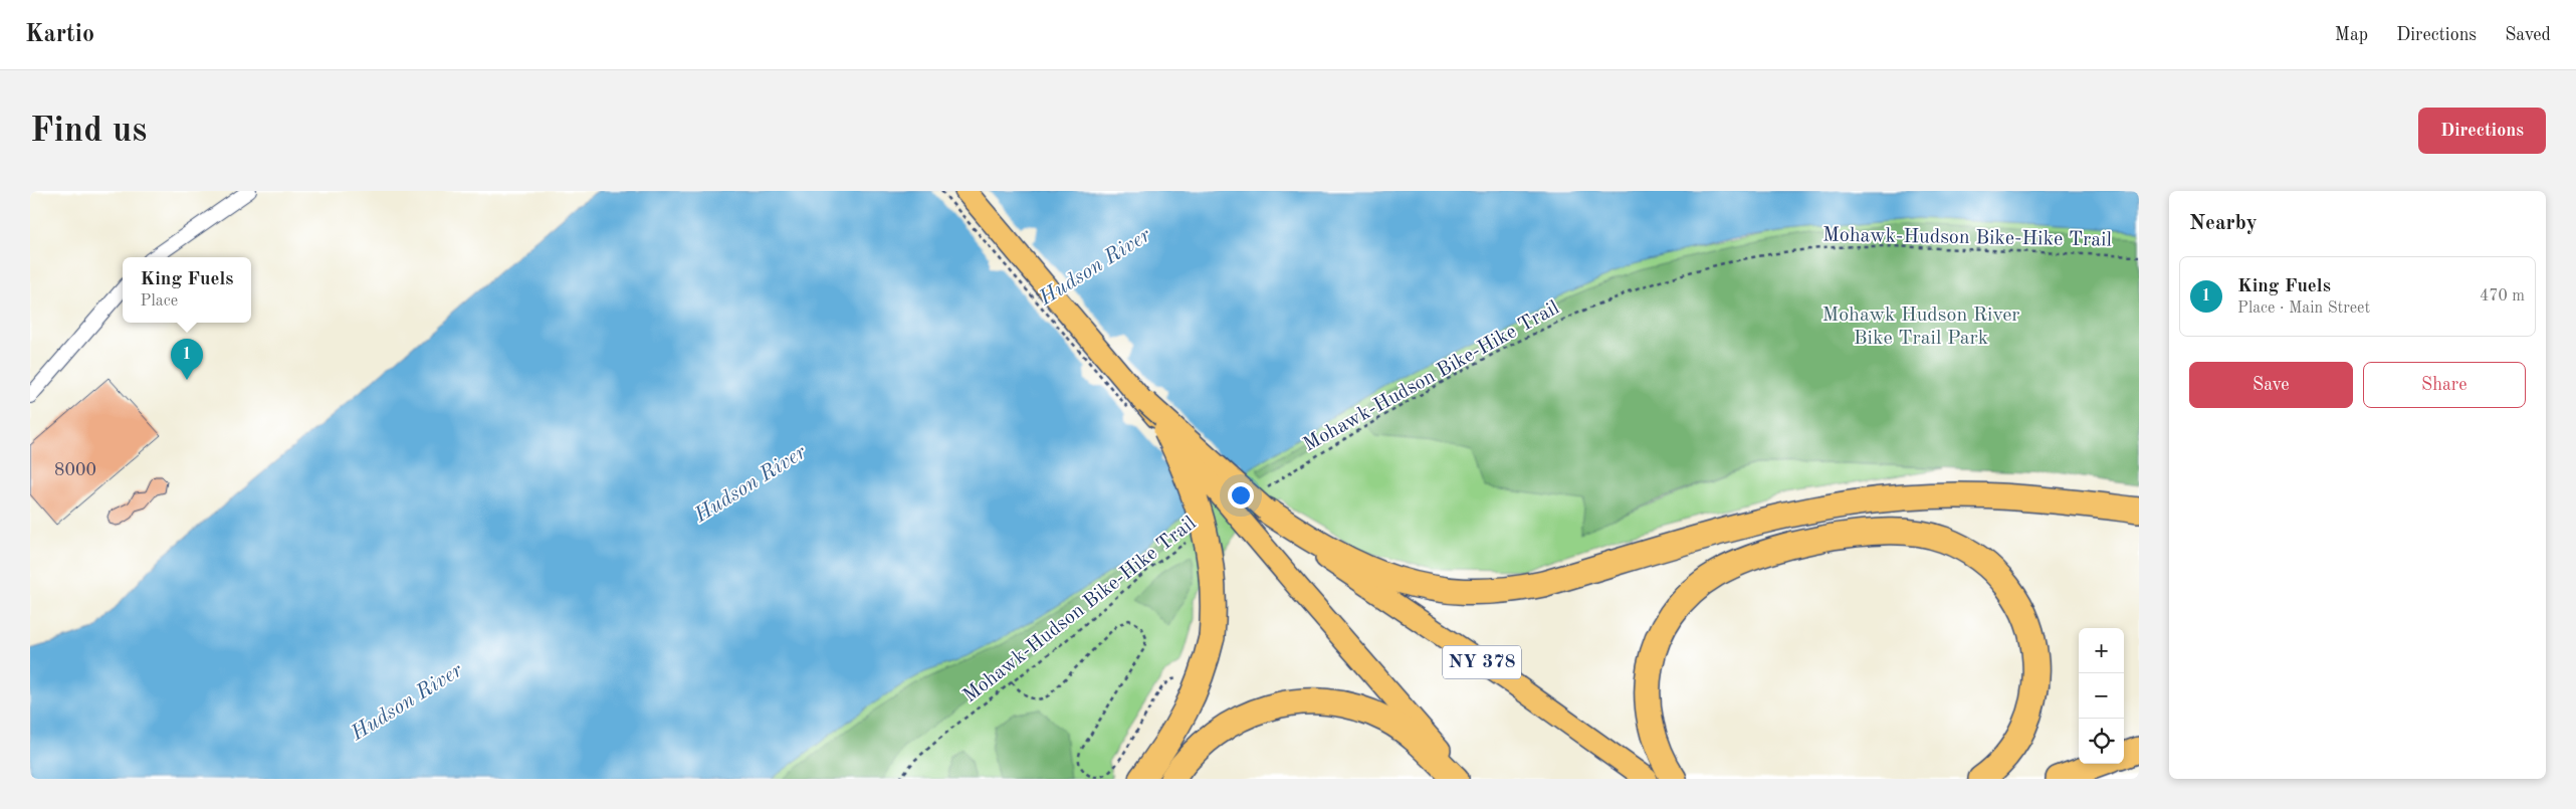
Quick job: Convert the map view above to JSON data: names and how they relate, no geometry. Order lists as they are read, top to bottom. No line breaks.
{"streets":{"main road":["NY 378"],"path":["Mohawk-Hudson Bike-Hike Trail"]},"water":["Hudson River"],"parks":["Mohawk Hudson River Bike Trail Park"],"house_numbers":["8000"],"page":{"header":"Kartio","nav":["Map","Directions","Saved"],"buttons":["Directions",["Save","Share"]],"title":"Find us","heading":"Nearby","list":[{"mark":"1","name":"King Fuels","note":"Place · Main Street","value":"470 m"}],"popup":["King Fuels","Place"],"pins":"1","map_buttons":["+","−"]}}
